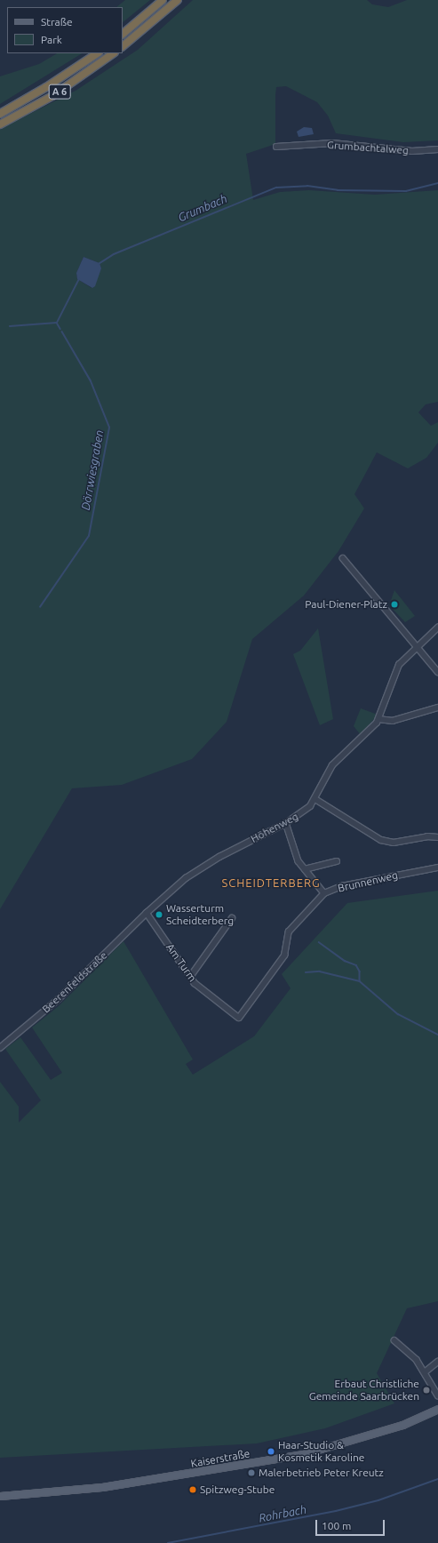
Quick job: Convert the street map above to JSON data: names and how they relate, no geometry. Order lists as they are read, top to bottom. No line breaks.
{"streets":{"highway":["A 6"],"main road":["Kaiserstraße"],"street":["Grumbachtalweg","Höhenweg","Brunnenweg","Am Turm","Beerenfeldstraße"]},"crossings":[["Höhenweg","Am Turm"],["Höhenweg","Beerenfeldstraße"],["Brunnenweg","Am Turm"],["Am Turm","Beerenfeldstraße"]],"districts":["SCHEIDTERBERG"],"water":["Grumbach","Dörrwiesgraben","Rohrbach"],"places":["Paul-Diener-Platz","Wasserturm Scheidterberg","Erbaut Christliche Gemeinde Saarbrücken","Haar-Studio & Kosmetik Karoline","Malerbetrieb Peter Kreutz","Spitzweg-Stube"],"legend":["Straße","Park"],"scale_bar":"100 m"}
